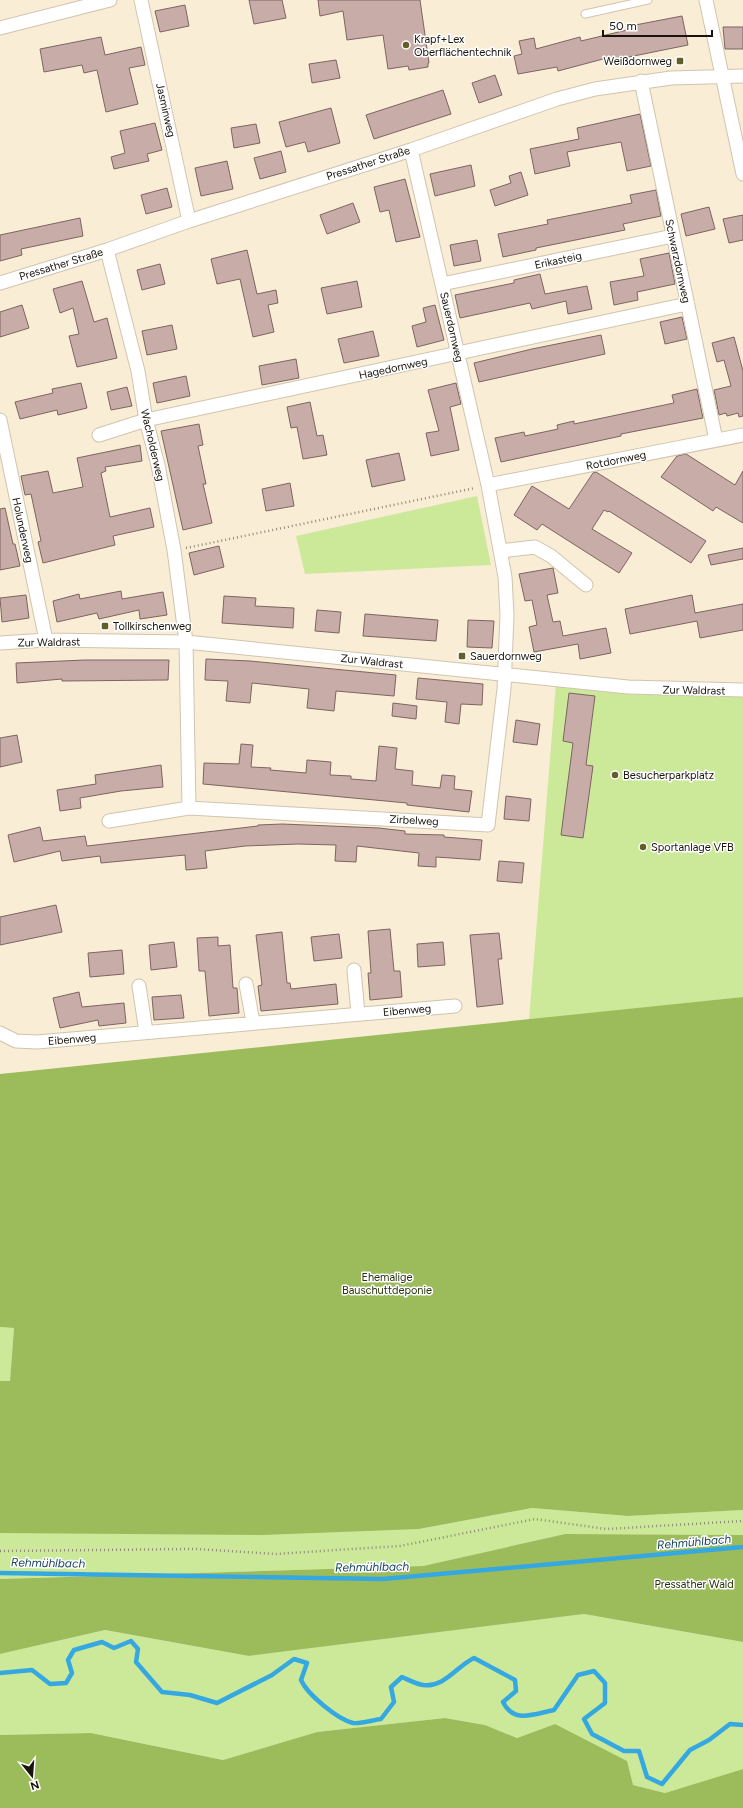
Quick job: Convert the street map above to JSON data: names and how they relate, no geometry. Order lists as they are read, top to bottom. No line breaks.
{"streets":{"street":["Jasminweg","Pressather Straße","Erikasteig","Schwarzdornweg","Sauerdornweg","Hagedornweg","Wacholderweg","Rotdornweg","Holunderweg","Zur Waldrast","Zirbelweg","Eibenweg"]},"crossings":[["Jasminweg","Pressather Straße"],["Pressather Straße","Schwarzdornweg"],["Pressather Straße","Sauerdornweg"],["Pressather Straße","Wacholderweg"],["Erikasteig","Schwarzdornweg"],["Erikasteig","Sauerdornweg"],["Schwarzdornweg","Hagedornweg"],["Schwarzdornweg","Rotdornweg"],["Sauerdornweg","Hagedornweg"],["Sauerdornweg","Rotdornweg"],["Sauerdornweg","Zur Waldrast"],["Sauerdornweg","Zirbelweg"],["Hagedornweg","Wacholderweg"],["Wacholderweg","Zur Waldrast"],["Holunderweg","Zur Waldrast"],["Zur Waldrast","Zirbelweg"]],"water":["Rehmühlbach"],"parks":["Ehemalige Bauschuttdeponie","Pressather Wald"],"places":{"other":["Krapf+Lex Oberflächentechnik","Besucherparkplatz","Sportanlage VFB"],"transit":["Weißdornweg","Tollkirschenweg","Sauerdornweg"]},"scale_bar":"50 m","north":"bottom"}
